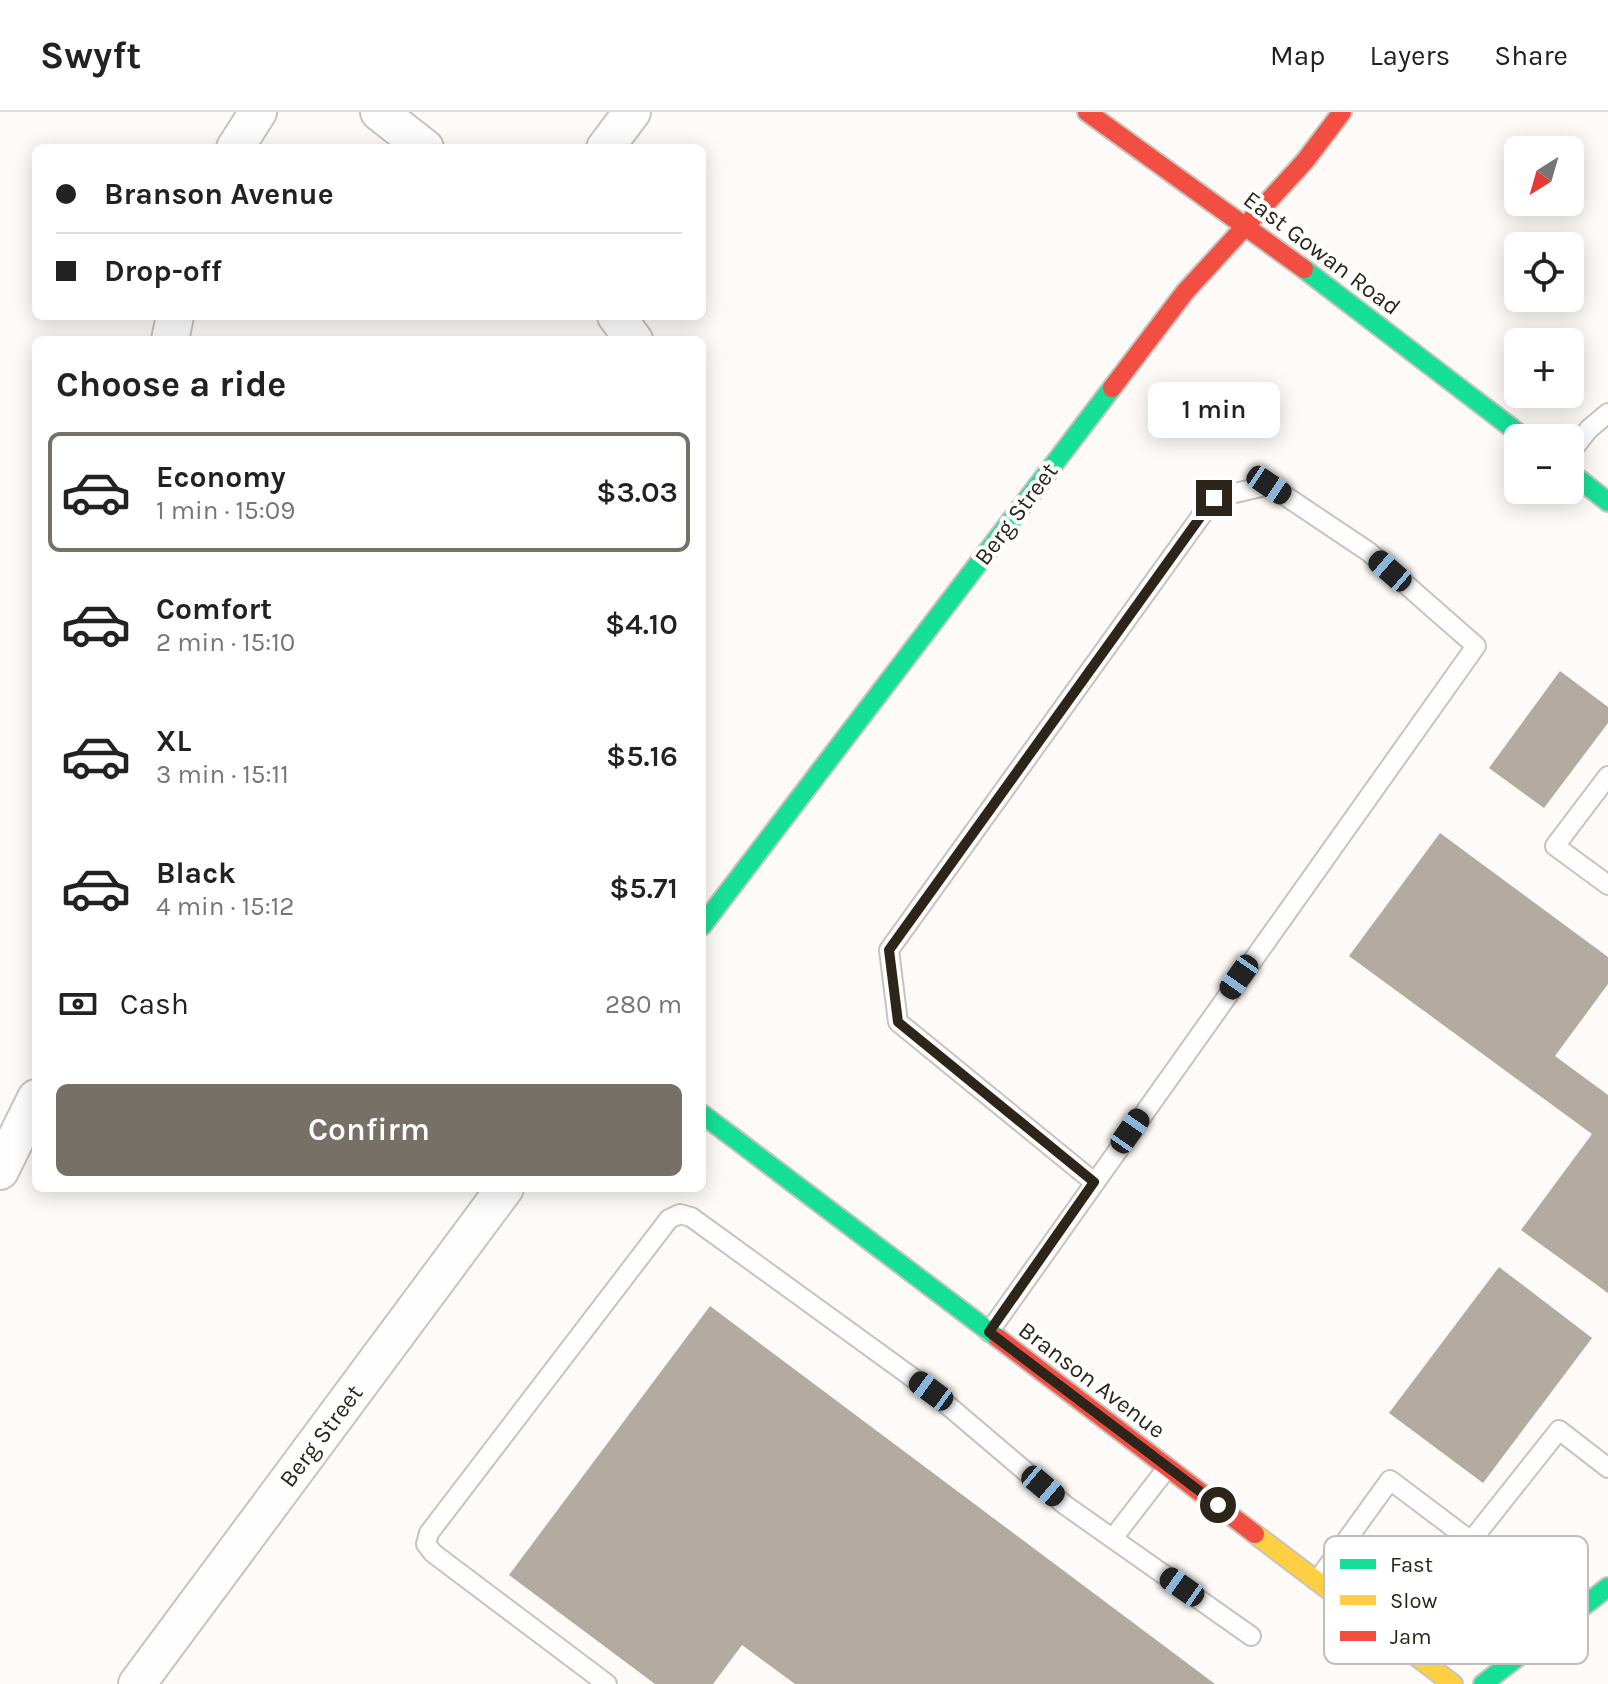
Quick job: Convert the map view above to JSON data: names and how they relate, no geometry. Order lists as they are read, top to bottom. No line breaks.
{"streets":{"street":["East Gowan Road","Berg Street","Branson Avenue"]},"crossings":[["East Gowan Road","Berg Street"]],"legend":["Fast","Slow","Jam"],"north":"bottom left","page":{"header":"Swyft","nav":["Map","Layers","Share"],"map_buttons":["+","−"],"banner":["Branson Avenue","Drop-off"],"heading":"Choose a ride","bubble":"1 min","list":[{"name":"Economy","note":"1 min · 15:09","value":"$3.03"},{"name":"Comfort","note":"2 min · 15:10","value":"$4.10"},{"name":"XL","note":"3 min · 15:11","value":"$5.16"},{"name":"Black","note":"4 min · 15:12","value":"$5.71"}],"pay":["Cash","280 m"],"buttons":"Confirm"}}
